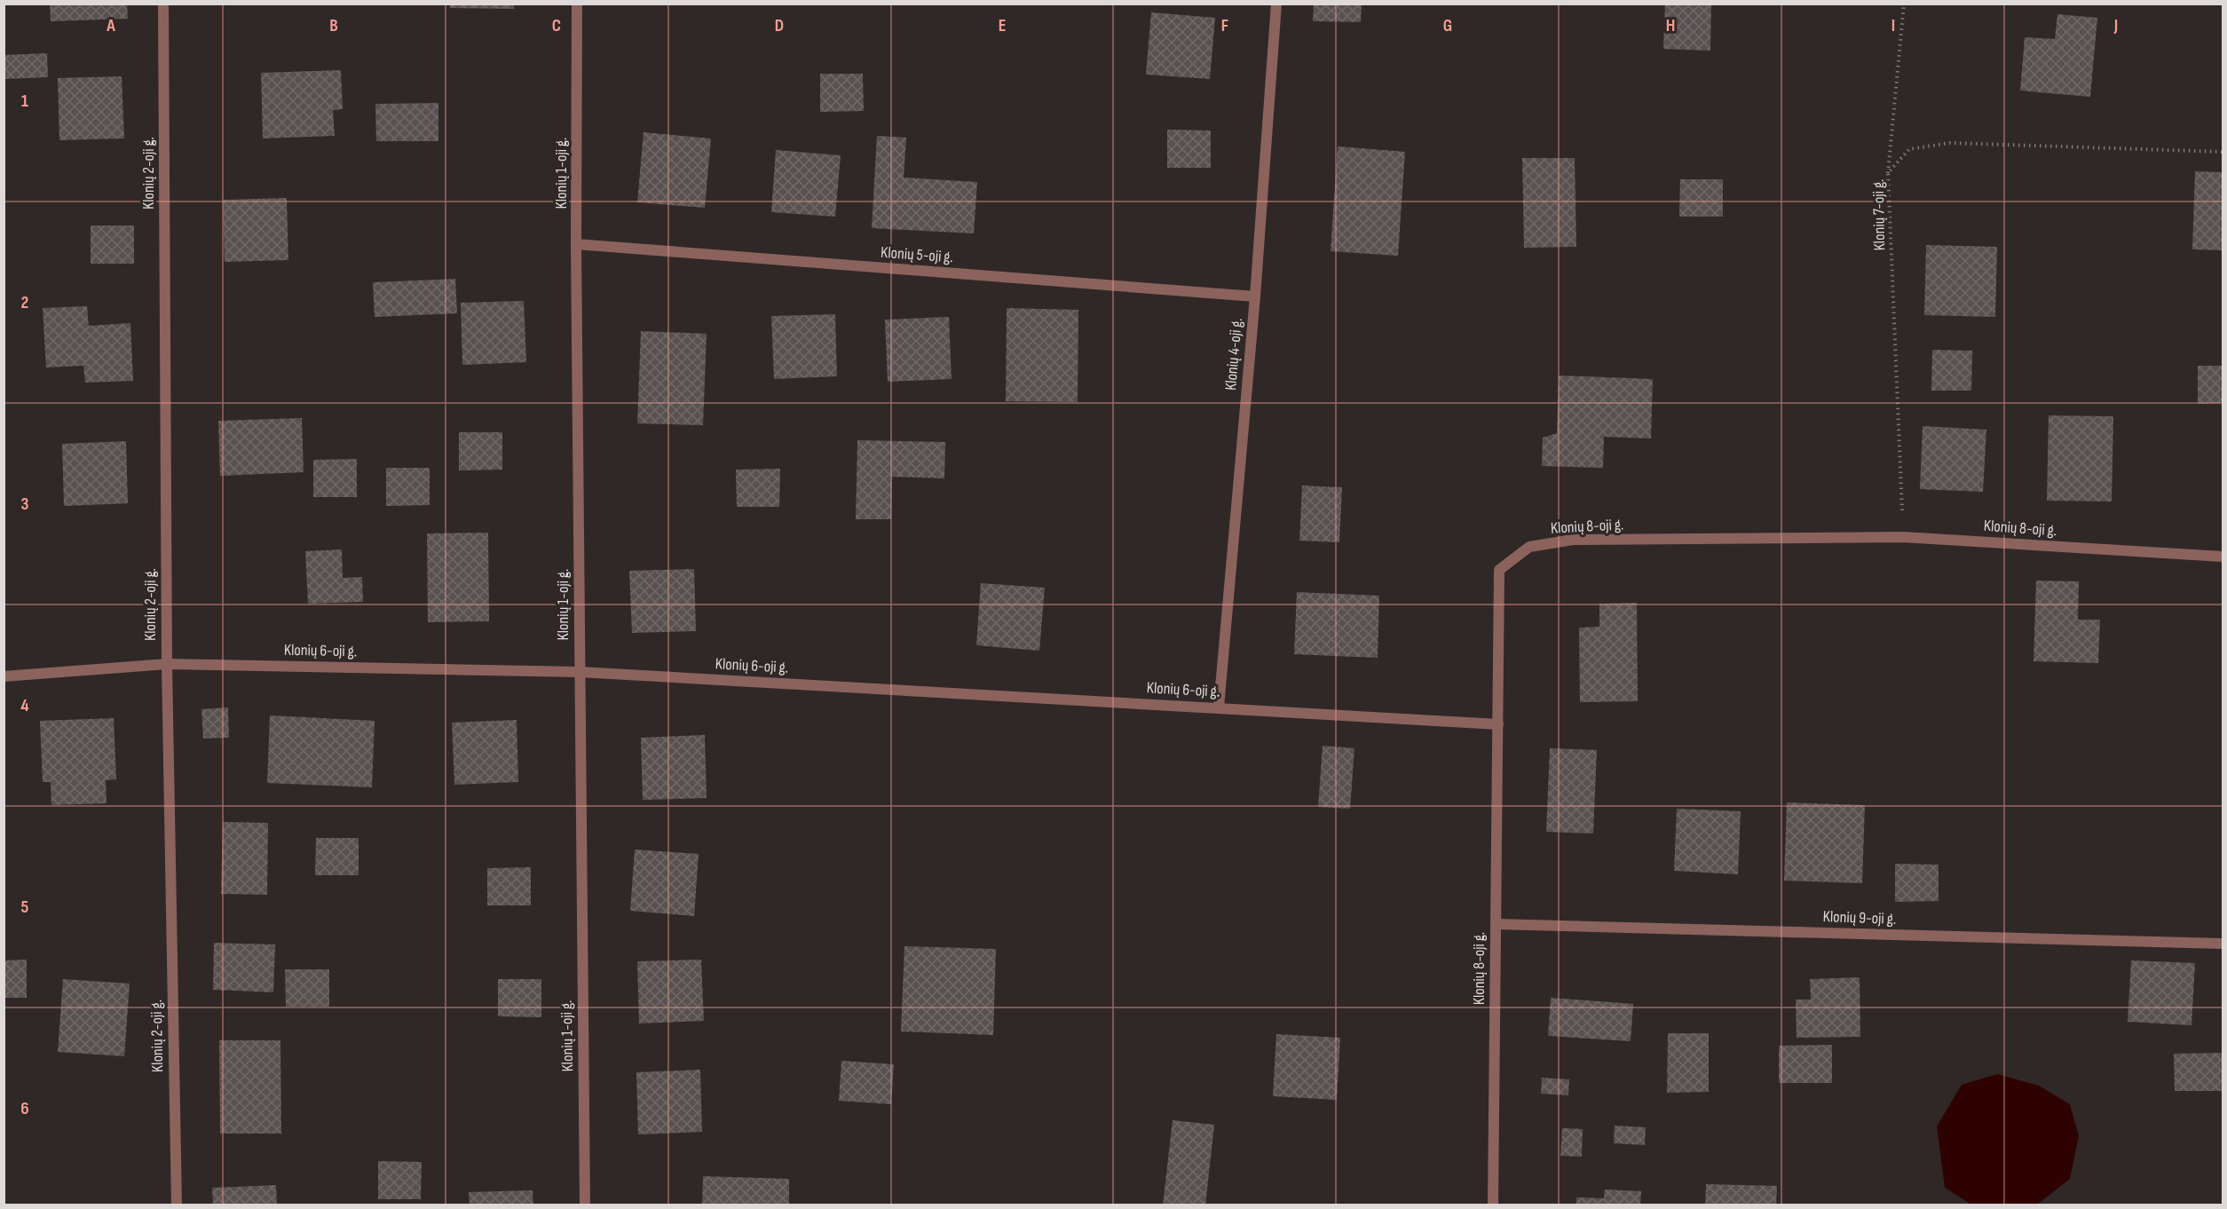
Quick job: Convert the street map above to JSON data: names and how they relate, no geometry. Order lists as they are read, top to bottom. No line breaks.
{"streets":{"street":["Klonių 2-oji g.","Klonių 1-oji g.","Klonių 5-oji g.","Klonių 4-oji g.","Klonių 8-oji g.","Klonių 6-oji g.","Klonių 9-oji g."],"path":["Klonių 7-oji g."]},"crossings":[["Klonių 2-oji g.","Klonių 6-oji g."],["Klonių 1-oji g.","Klonių 5-oji g."],["Klonių 1-oji g.","Klonių 6-oji g."],["Klonių 7-oji g.","Klonių 8-oji g."],["Klonių 5-oji g.","Klonių 4-oji g."],["Klonių 4-oji g.","Klonių 6-oji g."],["Klonių 8-oji g.","Klonių 6-oji g."],["Klonių 8-oji g.","Klonių 9-oji g."]],"grid":{"columns":["A","B","C","D","E","F","G","H","I","J"],"rows":["1","2","3","4","5","6"]}}
